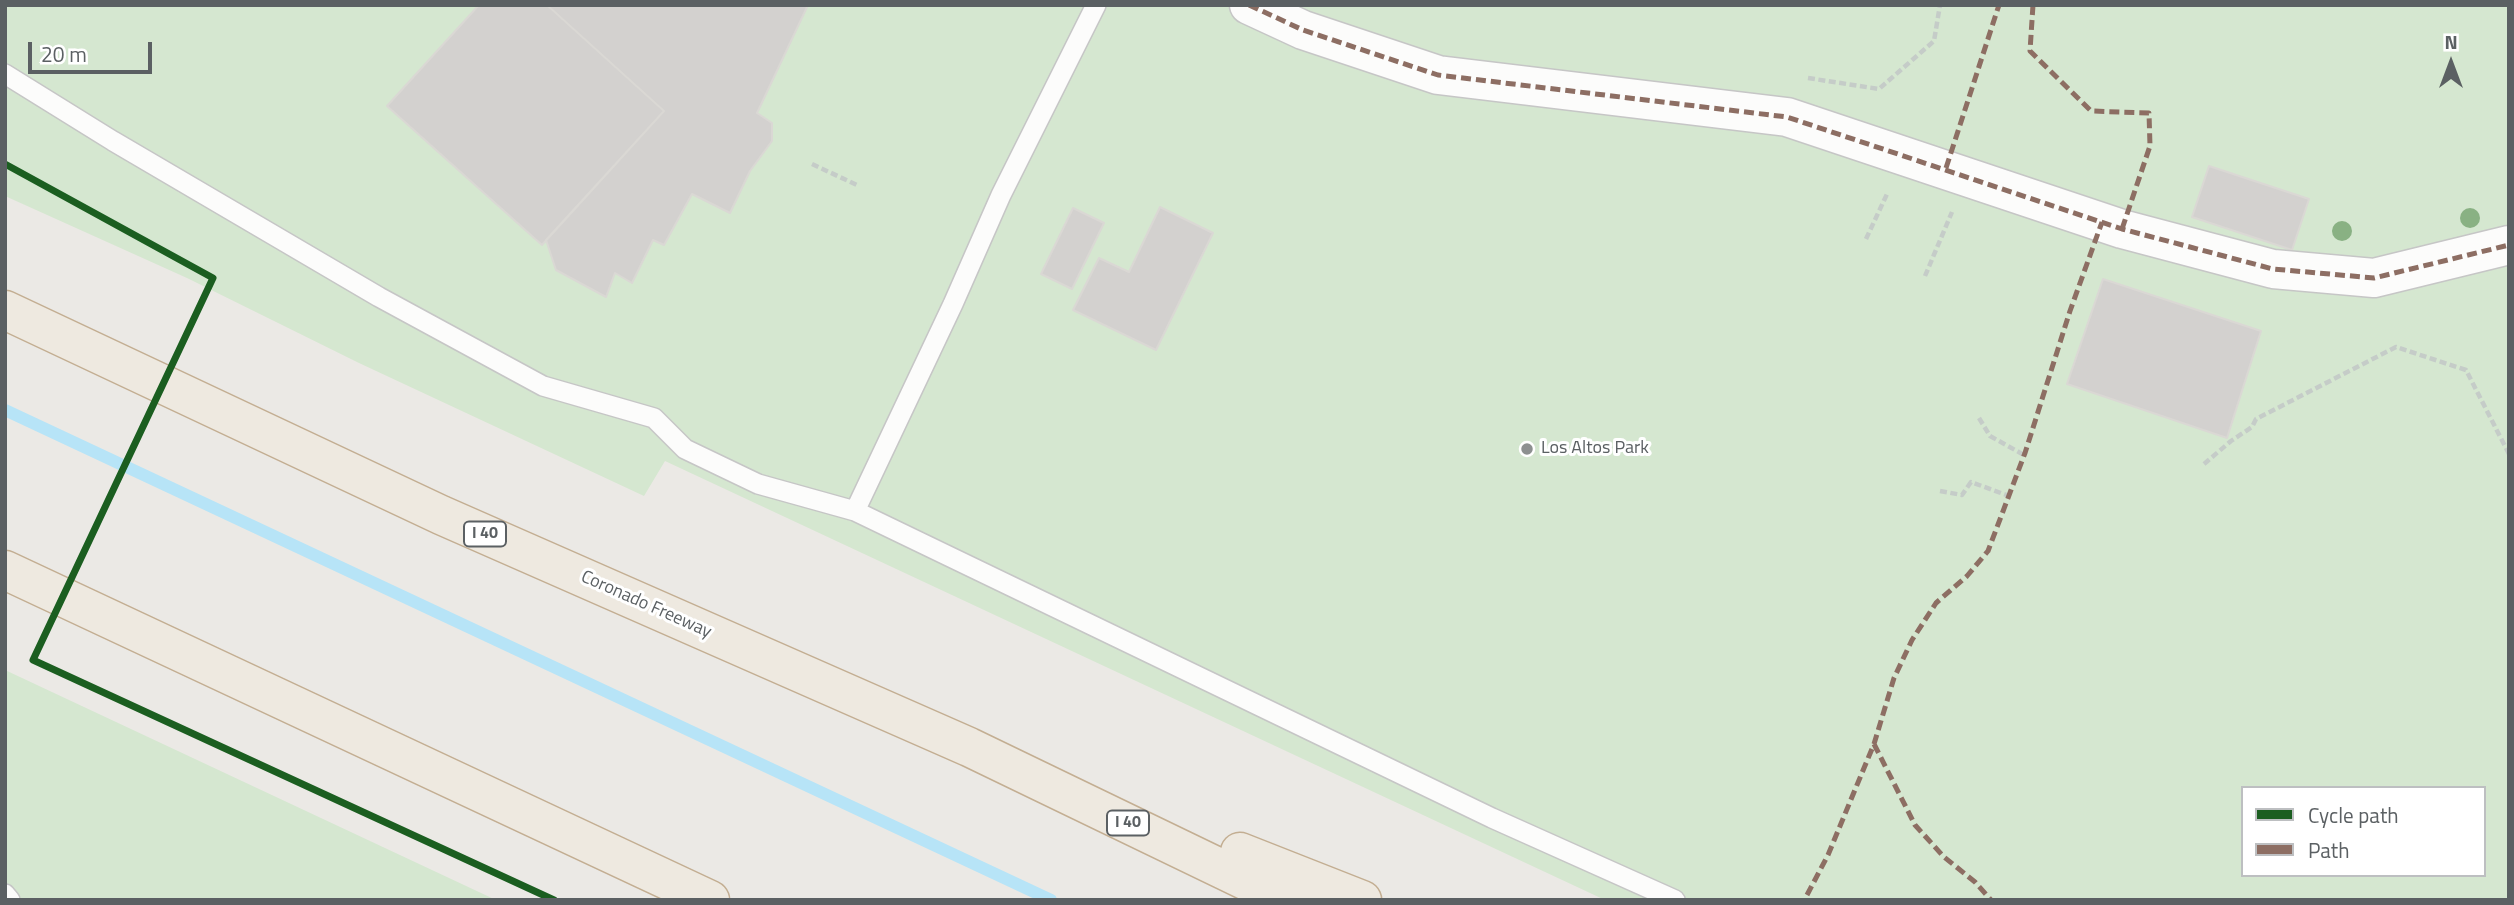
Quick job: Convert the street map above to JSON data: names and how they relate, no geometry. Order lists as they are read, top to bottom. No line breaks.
{"streets":{"highway":["I 40","Coronado Freeway"]},"places":["Los Altos Park"],"legend":["Cycle path","Path"],"scale_bar":"20 m","north":"top"}
